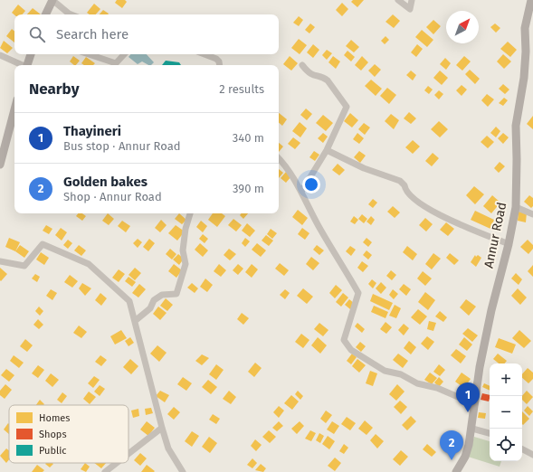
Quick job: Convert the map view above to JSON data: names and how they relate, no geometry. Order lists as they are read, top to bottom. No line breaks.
{"streets":{"main road":["Annur Road"]},"legend":["Homes","Shops","Public"],"north":"top right","page":{"search":"Search here","heading":["Nearby","2 results"],"list":[{"mark":"1","name":"Thayineri","note":"Bus stop · Annur Road","value":"340 m"},{"mark":"2","name":"Golden bakes","note":"Shop · Annur Road","value":"390 m"}],"map_buttons":["+","−"],"pins":["1","2"]}}
